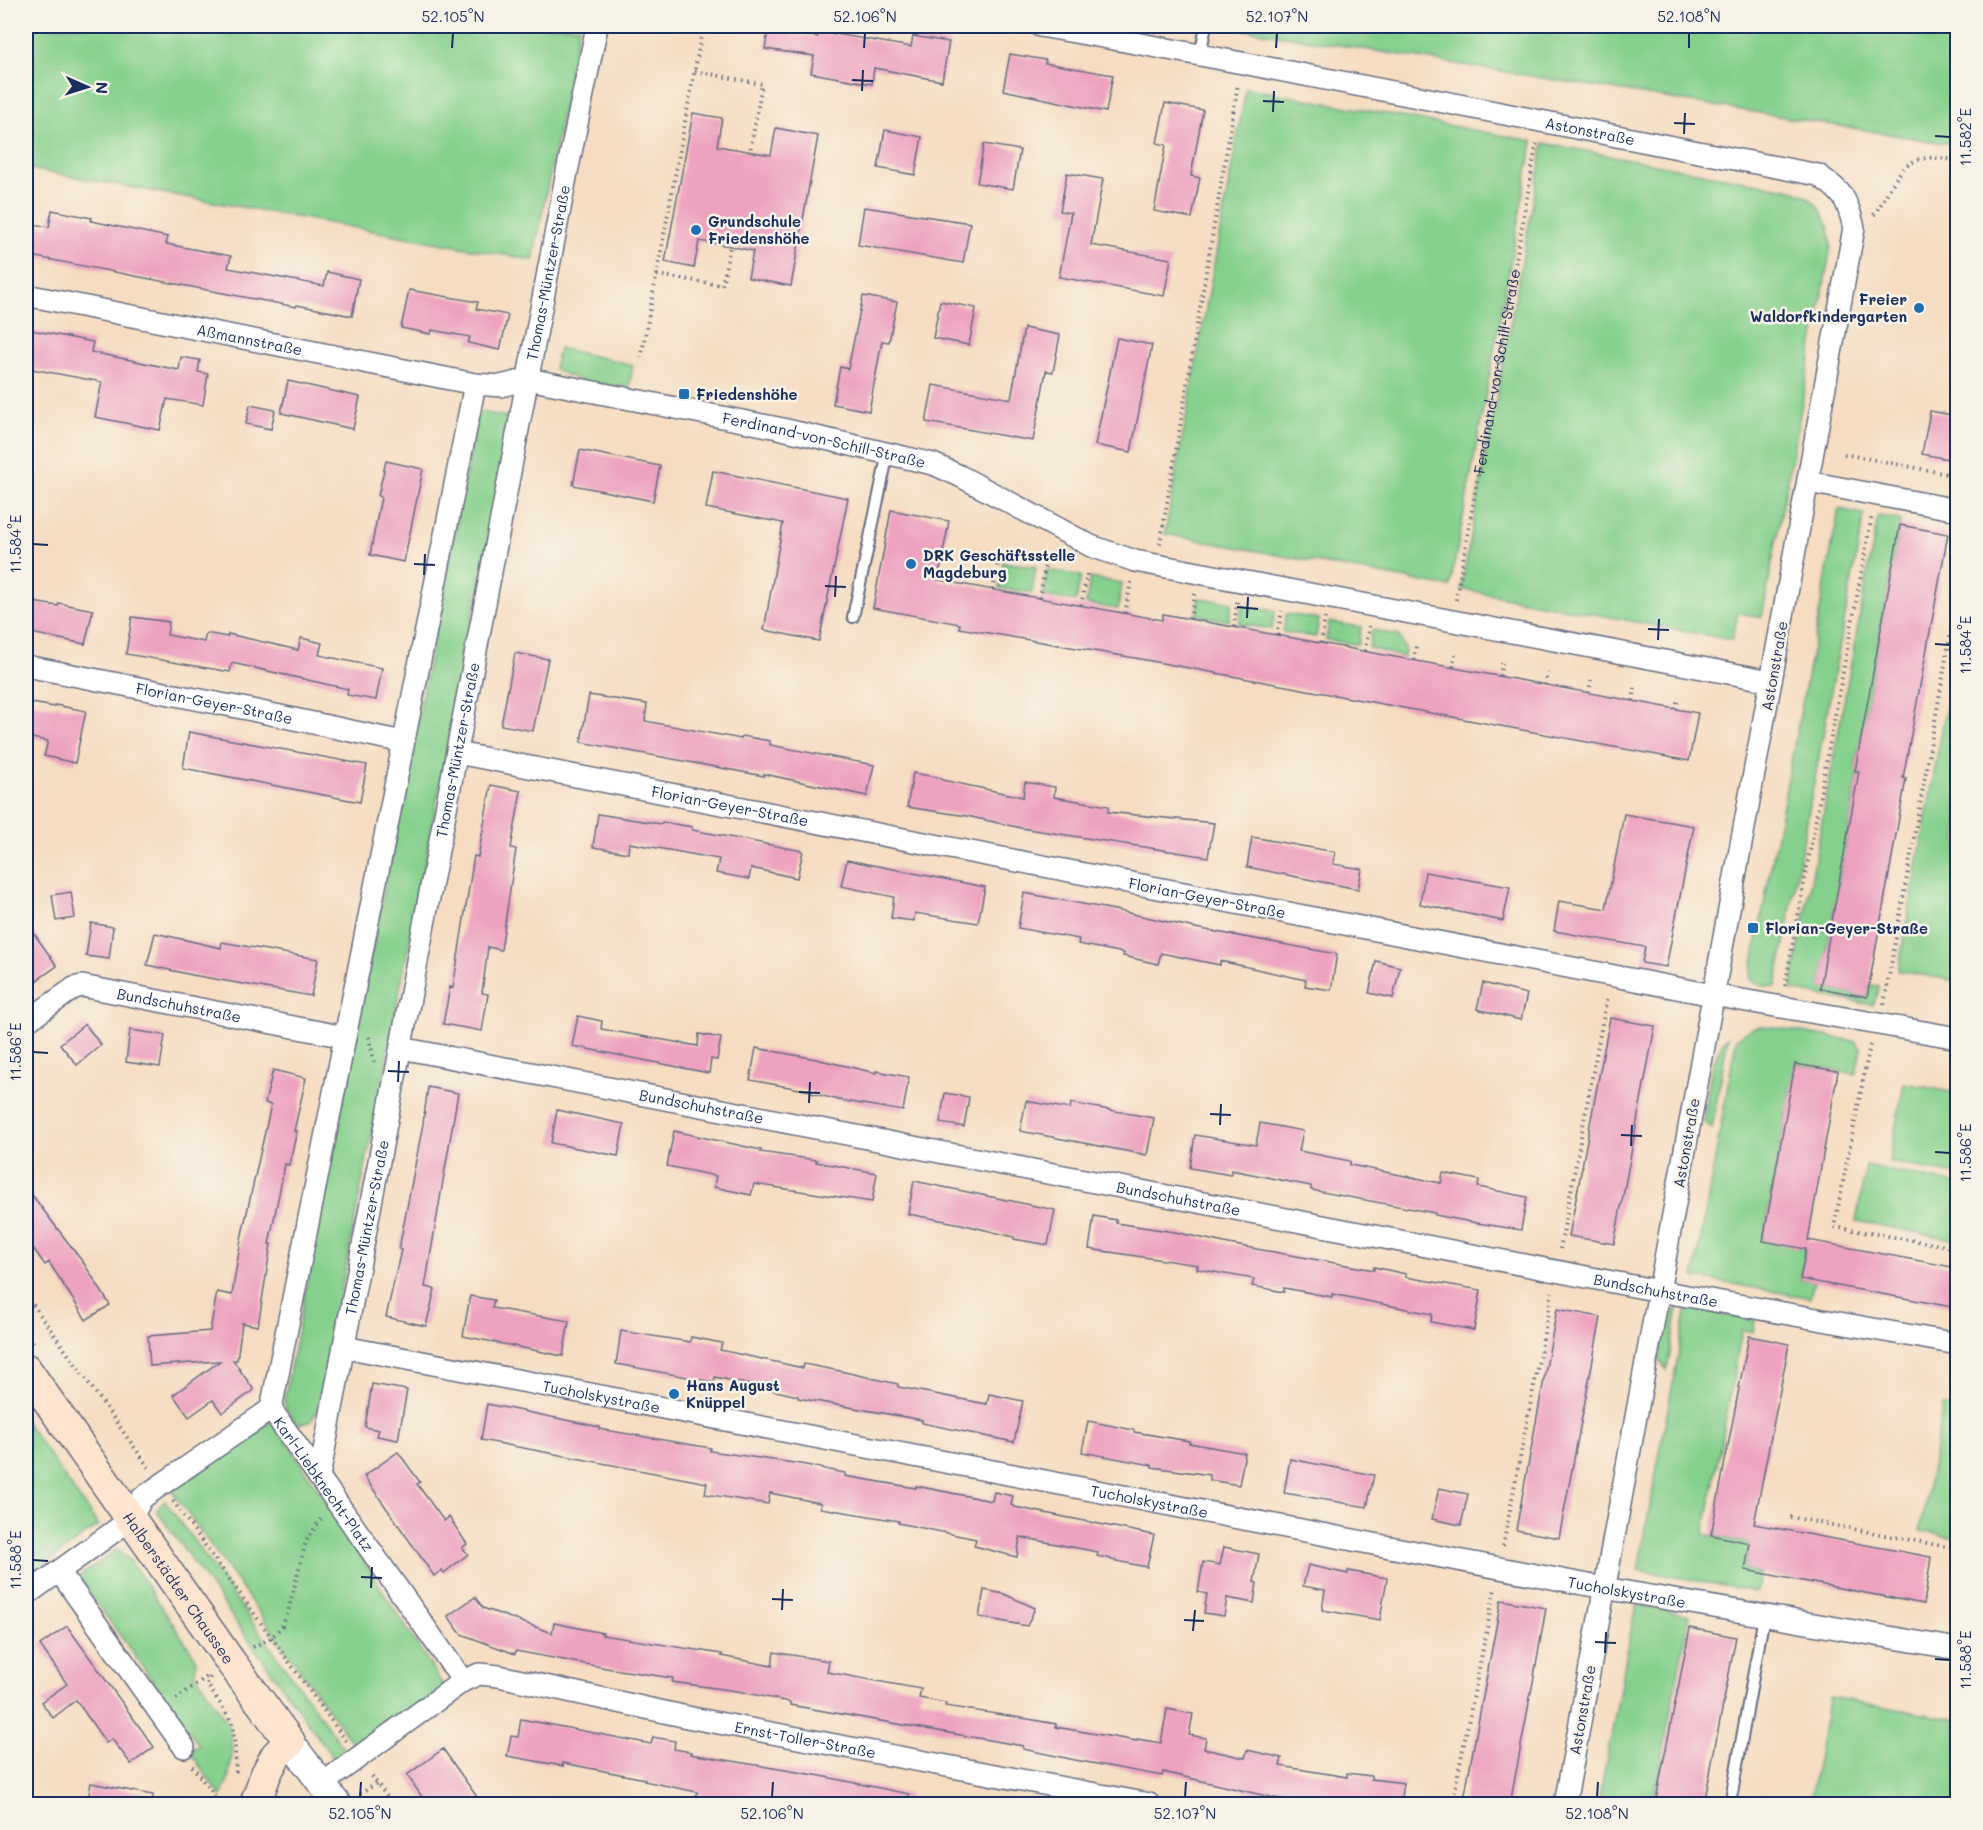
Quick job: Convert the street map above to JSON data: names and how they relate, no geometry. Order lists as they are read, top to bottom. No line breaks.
{"streets":{"main road":["Halberstädter Chaussee"],"street":["Astonstraße","Thomas-Müntzer-Straße","Aßmannstraße","Ferdinand-von-Schill-Straße","Florian-Geyer-Straße","Bundschuhstraße","Tucholskystraße","Karl-Liebknecht-Platz","Ernst-Toller-Straße"]},"crossings":[["Astonstraße","Ferdinand-von-Schill-Straße"],["Astonstraße","Florian-Geyer-Straße"],["Astonstraße","Bundschuhstraße"],["Astonstraße","Tucholskystraße"],["Thomas-Müntzer-Straße","Ferdinand-von-Schill-Straße"],["Thomas-Müntzer-Straße","Florian-Geyer-Straße"],["Thomas-Müntzer-Straße","Bundschuhstraße"],["Thomas-Müntzer-Straße","Tucholskystraße"],["Thomas-Müntzer-Straße","Karl-Liebknecht-Platz"],["Aßmannstraße","Ferdinand-von-Schill-Straße"],["Karl-Liebknecht-Platz","Halberstädter Chaussee"],["Karl-Liebknecht-Platz","Ernst-Toller-Straße"]],"places":{"other":["Grundschule Friedenshöhe","Freier Waldorfkindergarten","DRK Geschäftsstelle Magdeburg","Hans August Knüppel"],"transit":["Friedenshöhe","Florian-Geyer-Straße"]},"north":"right","coordinates":["52.105°N","52.106°N","52.107°N","52.108°N","11.582°E","11.584°E","11.586°E","11.588°E"]}
